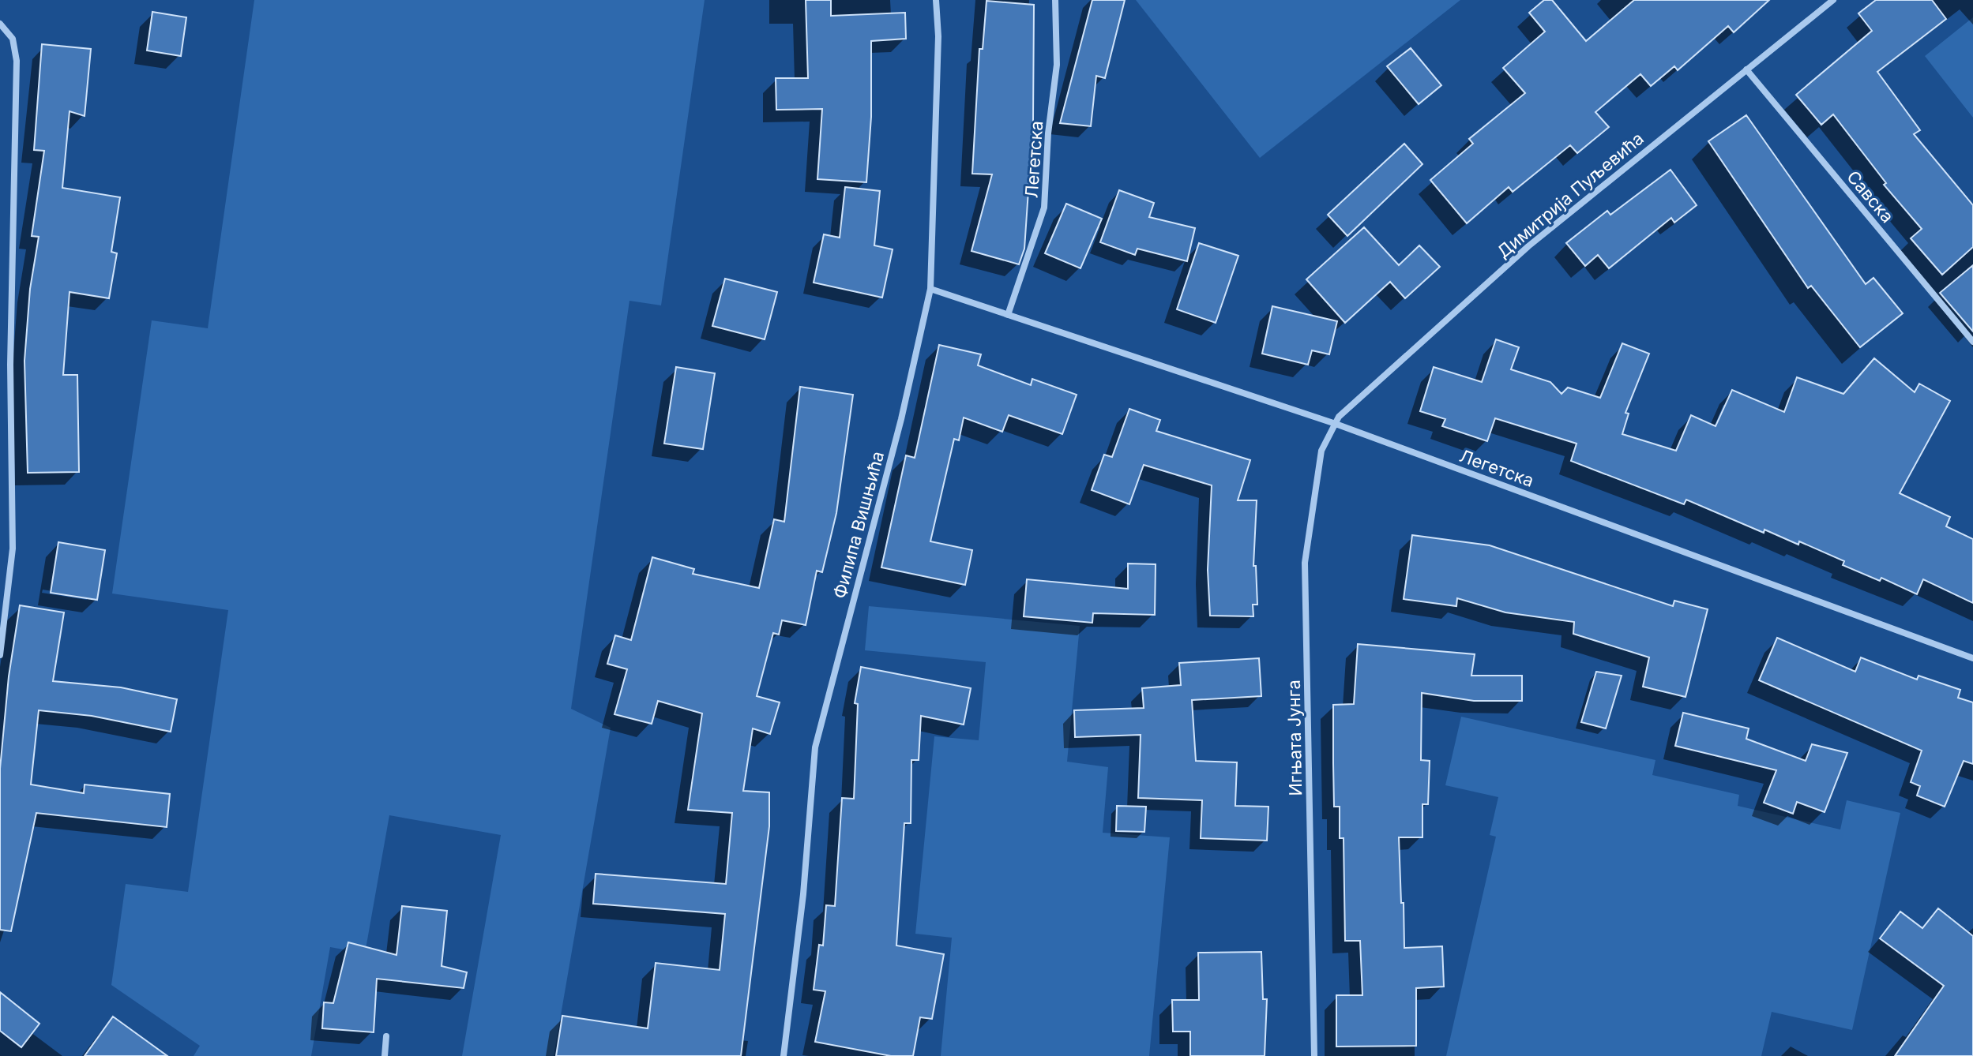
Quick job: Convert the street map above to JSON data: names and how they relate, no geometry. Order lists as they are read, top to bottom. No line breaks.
{"streets":{"street":["Легетска","Димитрија Пуљевића","Савска","Филипа Вишњића","Игњата Јунга"]},"crossings":[["Легетска","Димитрија Пуљевића"],["Легетска","Филипа Вишњића"],["Легетска","Игњата Јунга"],["Димитрија Пуљевића","Савска"],["Димитрија Пуљевића","Игњата Јунга"]]}
